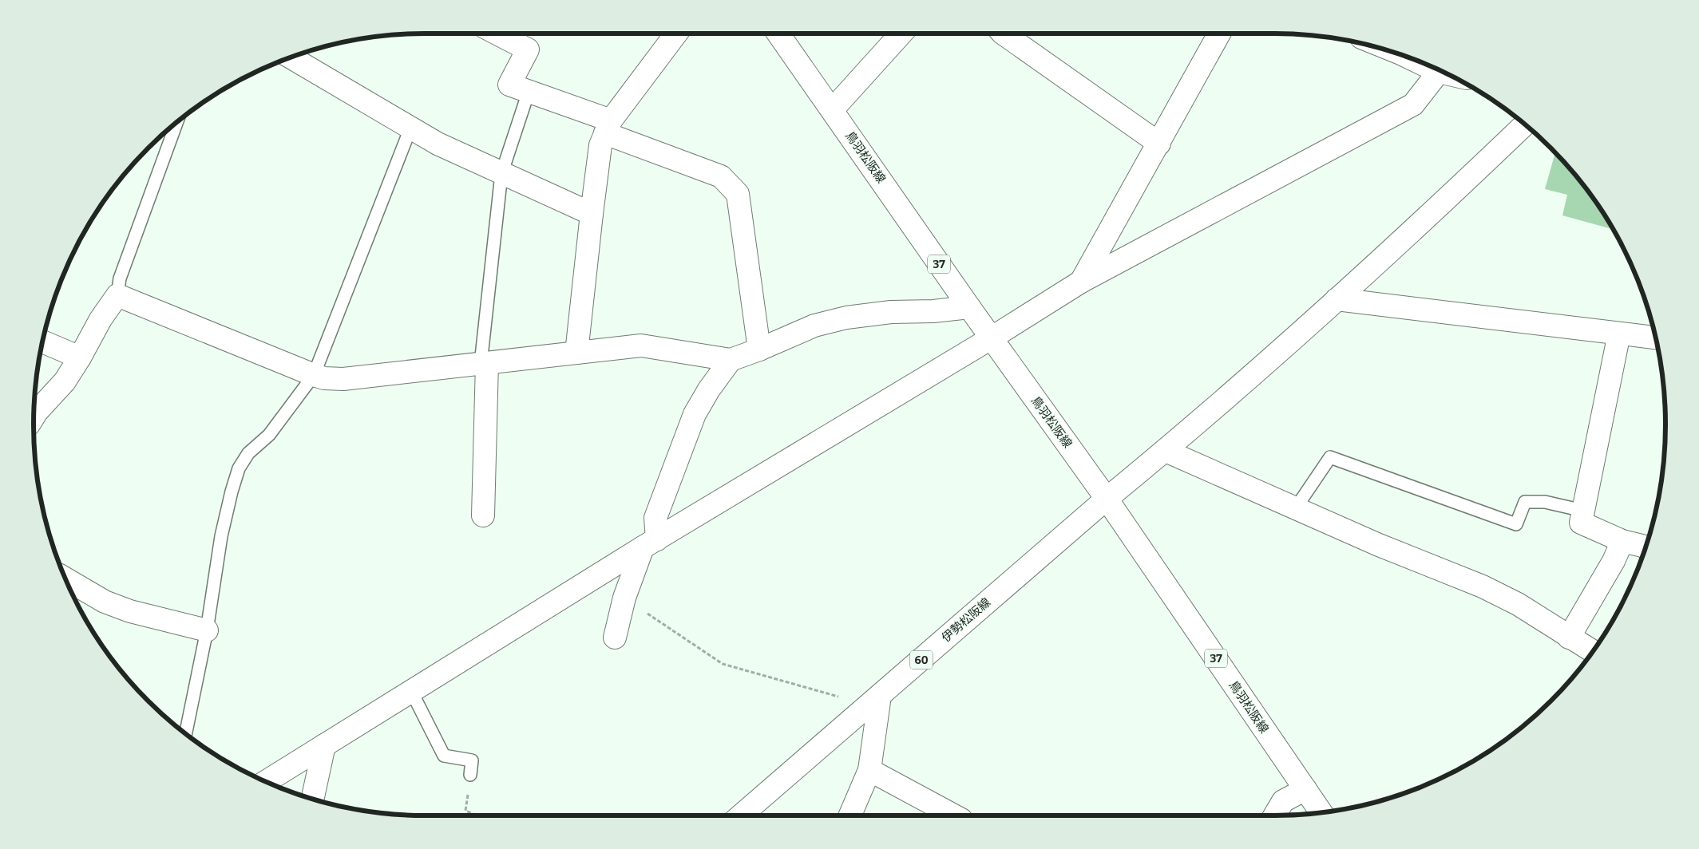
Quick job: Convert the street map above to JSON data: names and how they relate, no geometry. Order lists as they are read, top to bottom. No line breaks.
{"streets":{"street":["鳥羽松阪線","37","伊勢松阪線","60"]},"crossings":[["鳥羽松阪線","伊勢松阪線"]]}
